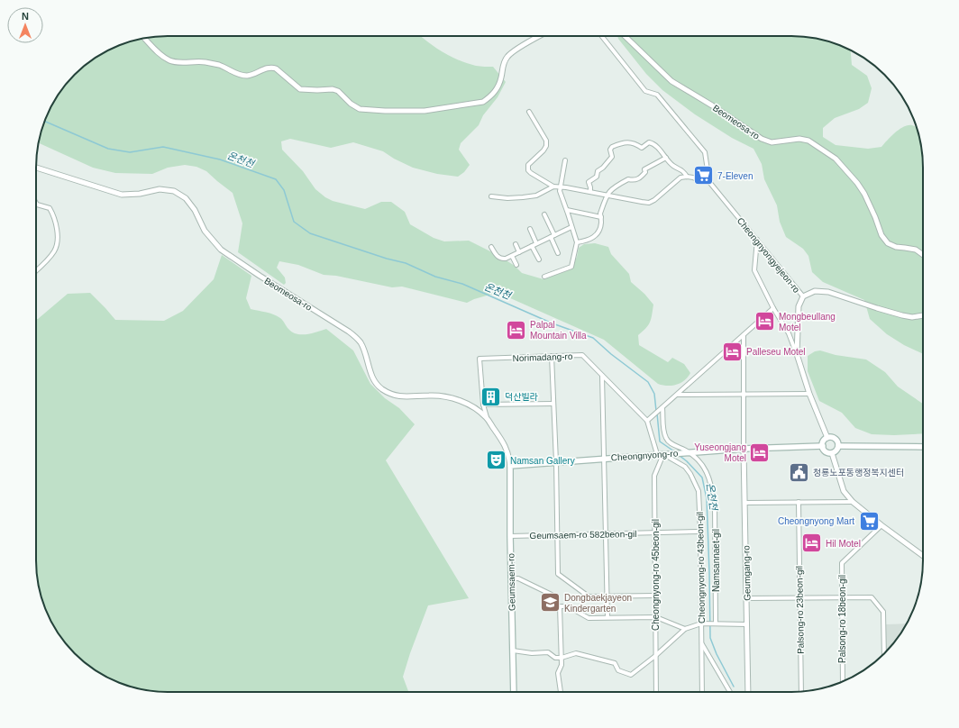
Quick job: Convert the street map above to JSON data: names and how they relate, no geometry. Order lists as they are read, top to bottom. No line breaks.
{"streets":{"main road":["Cheongnyong-ro","Geumsaem-ro"],"street":["Beomeosa-ro","Cheongnyongyejeon-ro","Norimadang-ro","Geumsaem-ro 582beon-gil","Namsannaet-gil","Cheongnyong-ro 43beon-gil","Geumgang-ro","Cheongnyong-ro 45beon-gil","Palsong-ro 23beon-gil","Palsong-ro 18beon-gil"]},"crossings":[["Beomeosa-ro","Norimadang-ro"],["Beomeosa-ro","Cheongnyong-ro"],["Beomeosa-ro","Geumsaem-ro"],["Cheongnyongyejeon-ro","Cheongnyong-ro"],["Norimadang-ro","Cheongnyong-ro"],["Cheongnyong-ro","Namsannaet-gil"],["Cheongnyong-ro","Cheongnyong-ro 43beon-gil"],["Cheongnyong-ro","Geumgang-ro"],["Cheongnyong-ro","Cheongnyong-ro 45beon-gil"],["Cheongnyong-ro","Geumsaem-ro"],["Geumsaem-ro 582beon-gil","Cheongnyong-ro 43beon-gil"],["Geumsaem-ro 582beon-gil","Cheongnyong-ro 45beon-gil"],["Geumsaem-ro 582beon-gil","Geumsaem-ro"],["Cheongnyong-ro 43beon-gil","Cheongnyong-ro 45beon-gil"]],"water":["온천천"],"places":{"supermarket":["7-Eleven","Cheongnyong Mart"],"hotel":["Mongbeullang Motel","Palpal Mountain Villa","Palleseu Motel","Yuseongjang Motel","Hil Motel"],"building":["덕산빌라"],"theatre":["Namsan Gallery"],"public building":["청룡노포동행정복지센터"],"school or university":["Dongbaekjayeon Kindergarten"]},"north":"top"}
